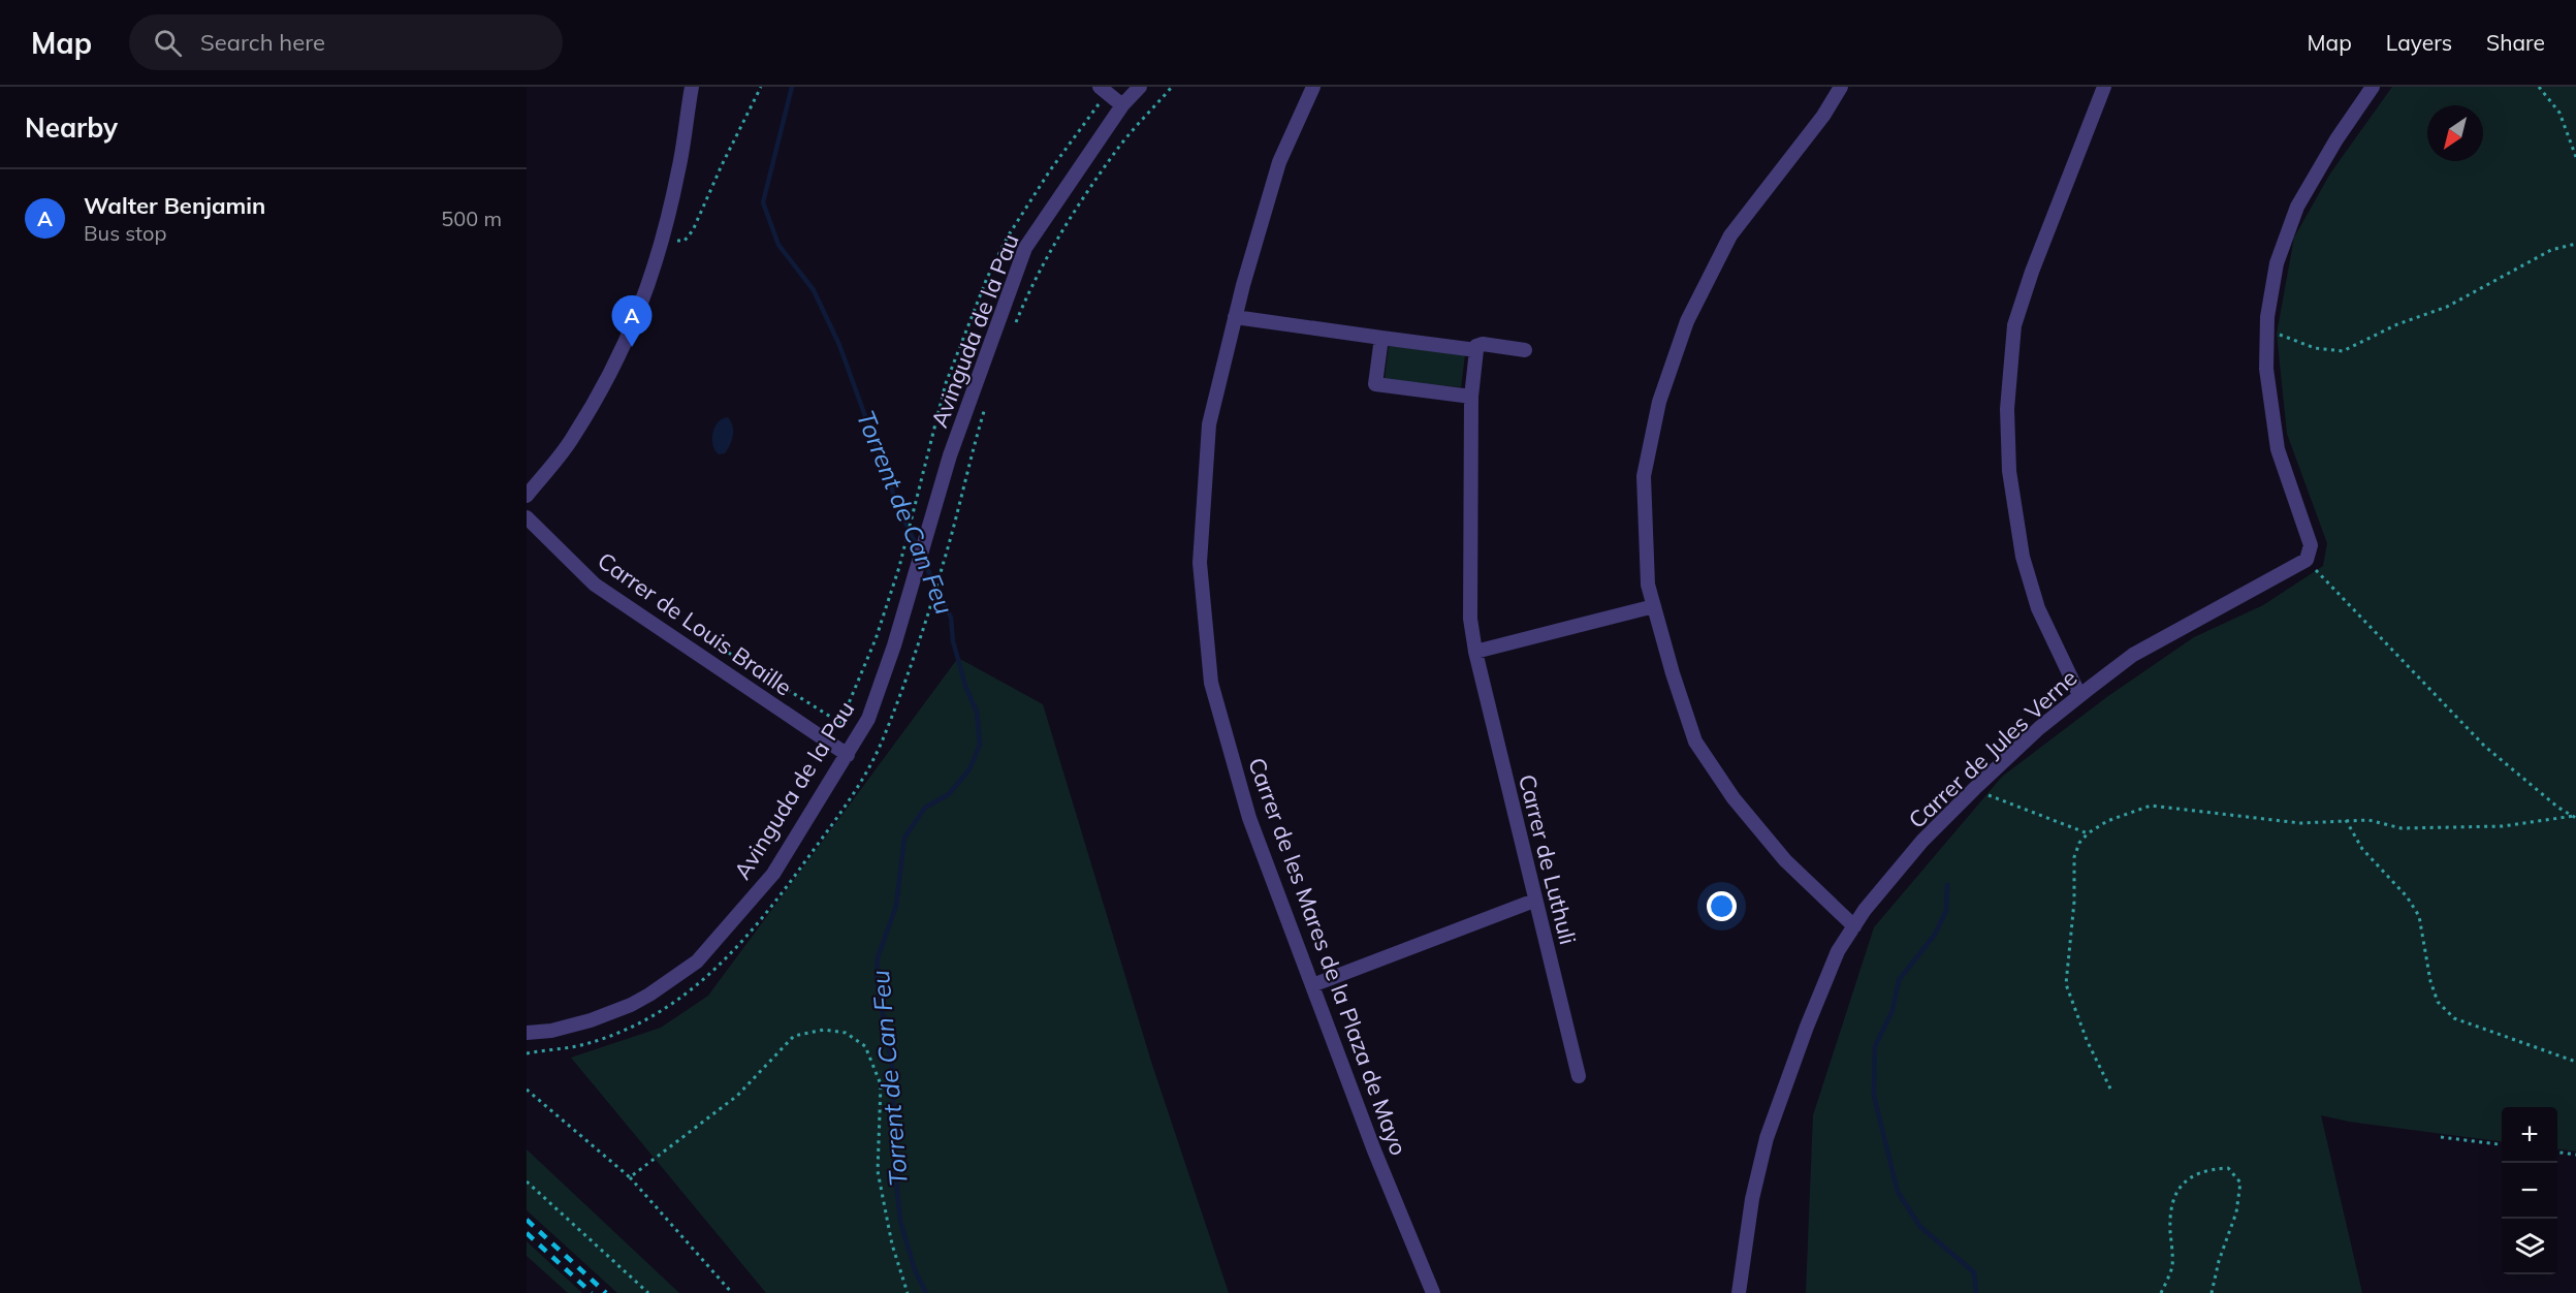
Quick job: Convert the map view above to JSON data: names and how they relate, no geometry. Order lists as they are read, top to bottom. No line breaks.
{"streets":{"street":["Avinguda de la Pau","Carrer de Louis Braille","Carrer de Jules Verne","Carrer de Luthuli","Carrer de les Mares de la Plaza de Mayo"]},"crossings":[["Avinguda de la Pau","Carrer de Louis Braille"]],"water":["Torrent de Can Feu"],"north":"bottom left","page":{"header":"Map","search":"Search here","nav":["Map","Layers","Share"],"heading":"Nearby","list":[{"mark":"A","name":"Walter Benjamin","note":"Bus stop","value":"500 m"}],"pins":"A","map_buttons":["+","−"]}}
